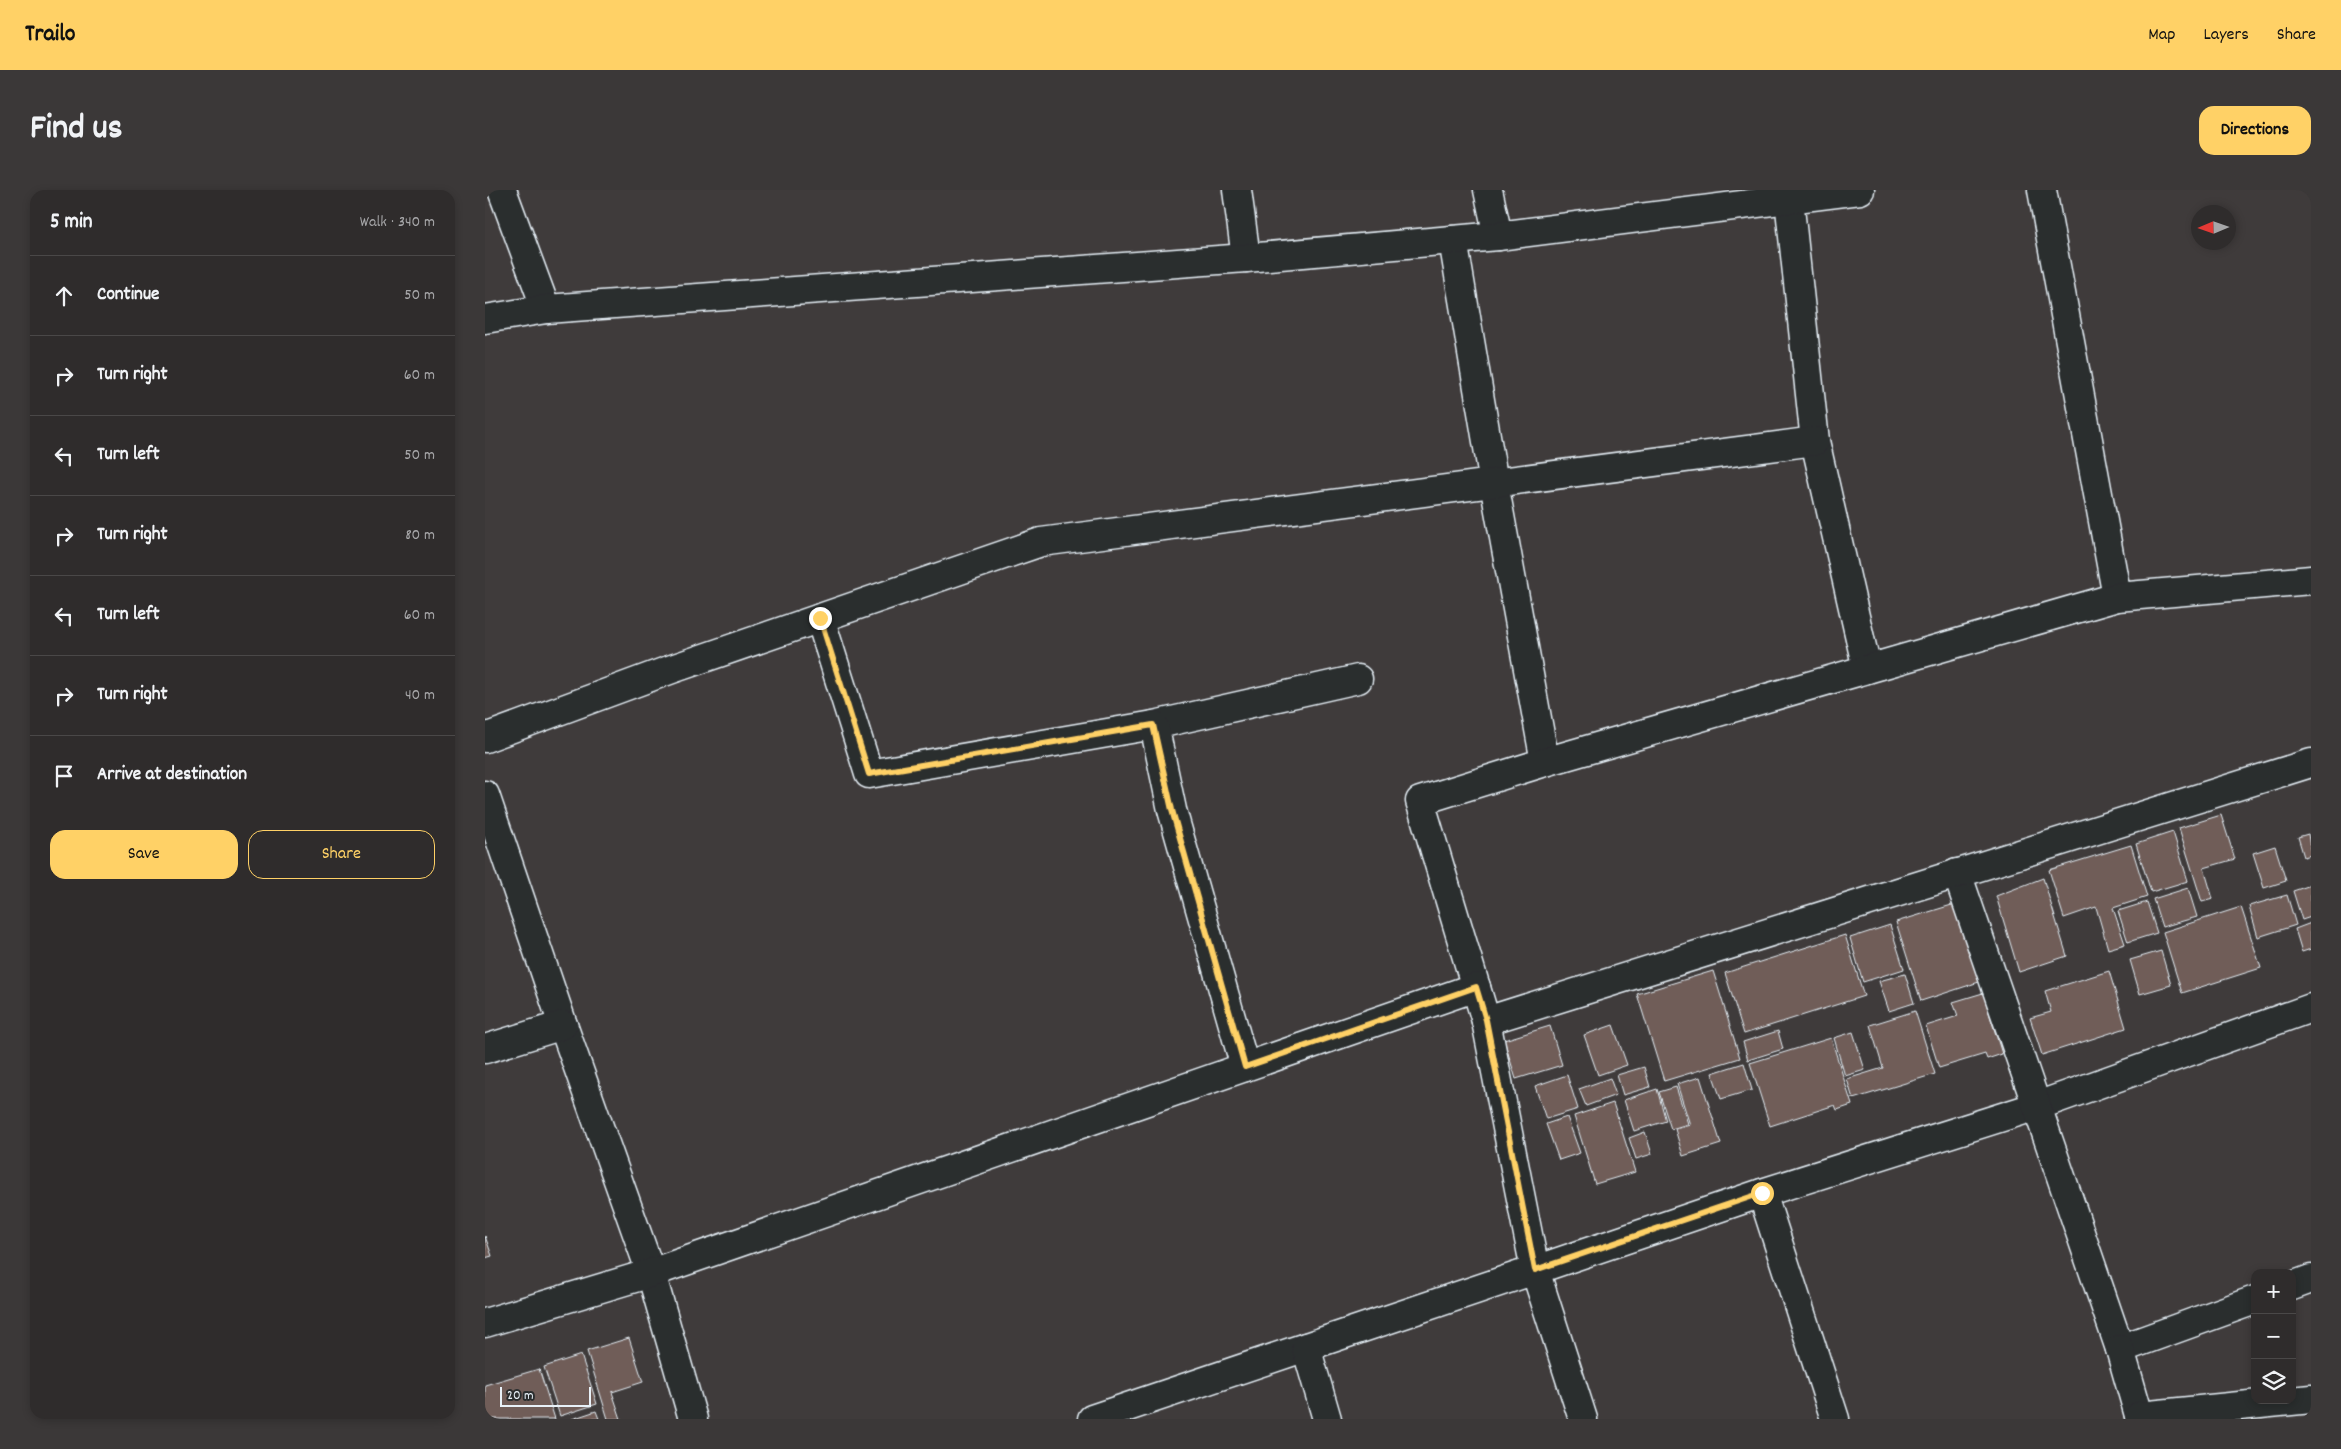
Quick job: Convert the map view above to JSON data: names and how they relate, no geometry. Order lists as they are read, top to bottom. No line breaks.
{"scale_bar":"20 m","north":"left","page":{"header":"Trailo","nav":["Map","Layers","Share"],"title":"Find us","buttons":["Directions",["Save","Share"]],"heading":["5 min","Walk · 340 m"],"list":[["Continue","50 m"],["Turn right","60 m"],["Turn left","50 m"],["Turn right","80 m"],["Turn left","60 m"],["Turn right","40 m"],"Arrive at destination"],"map_buttons":["+","−"],"scale":"20 m"}}
